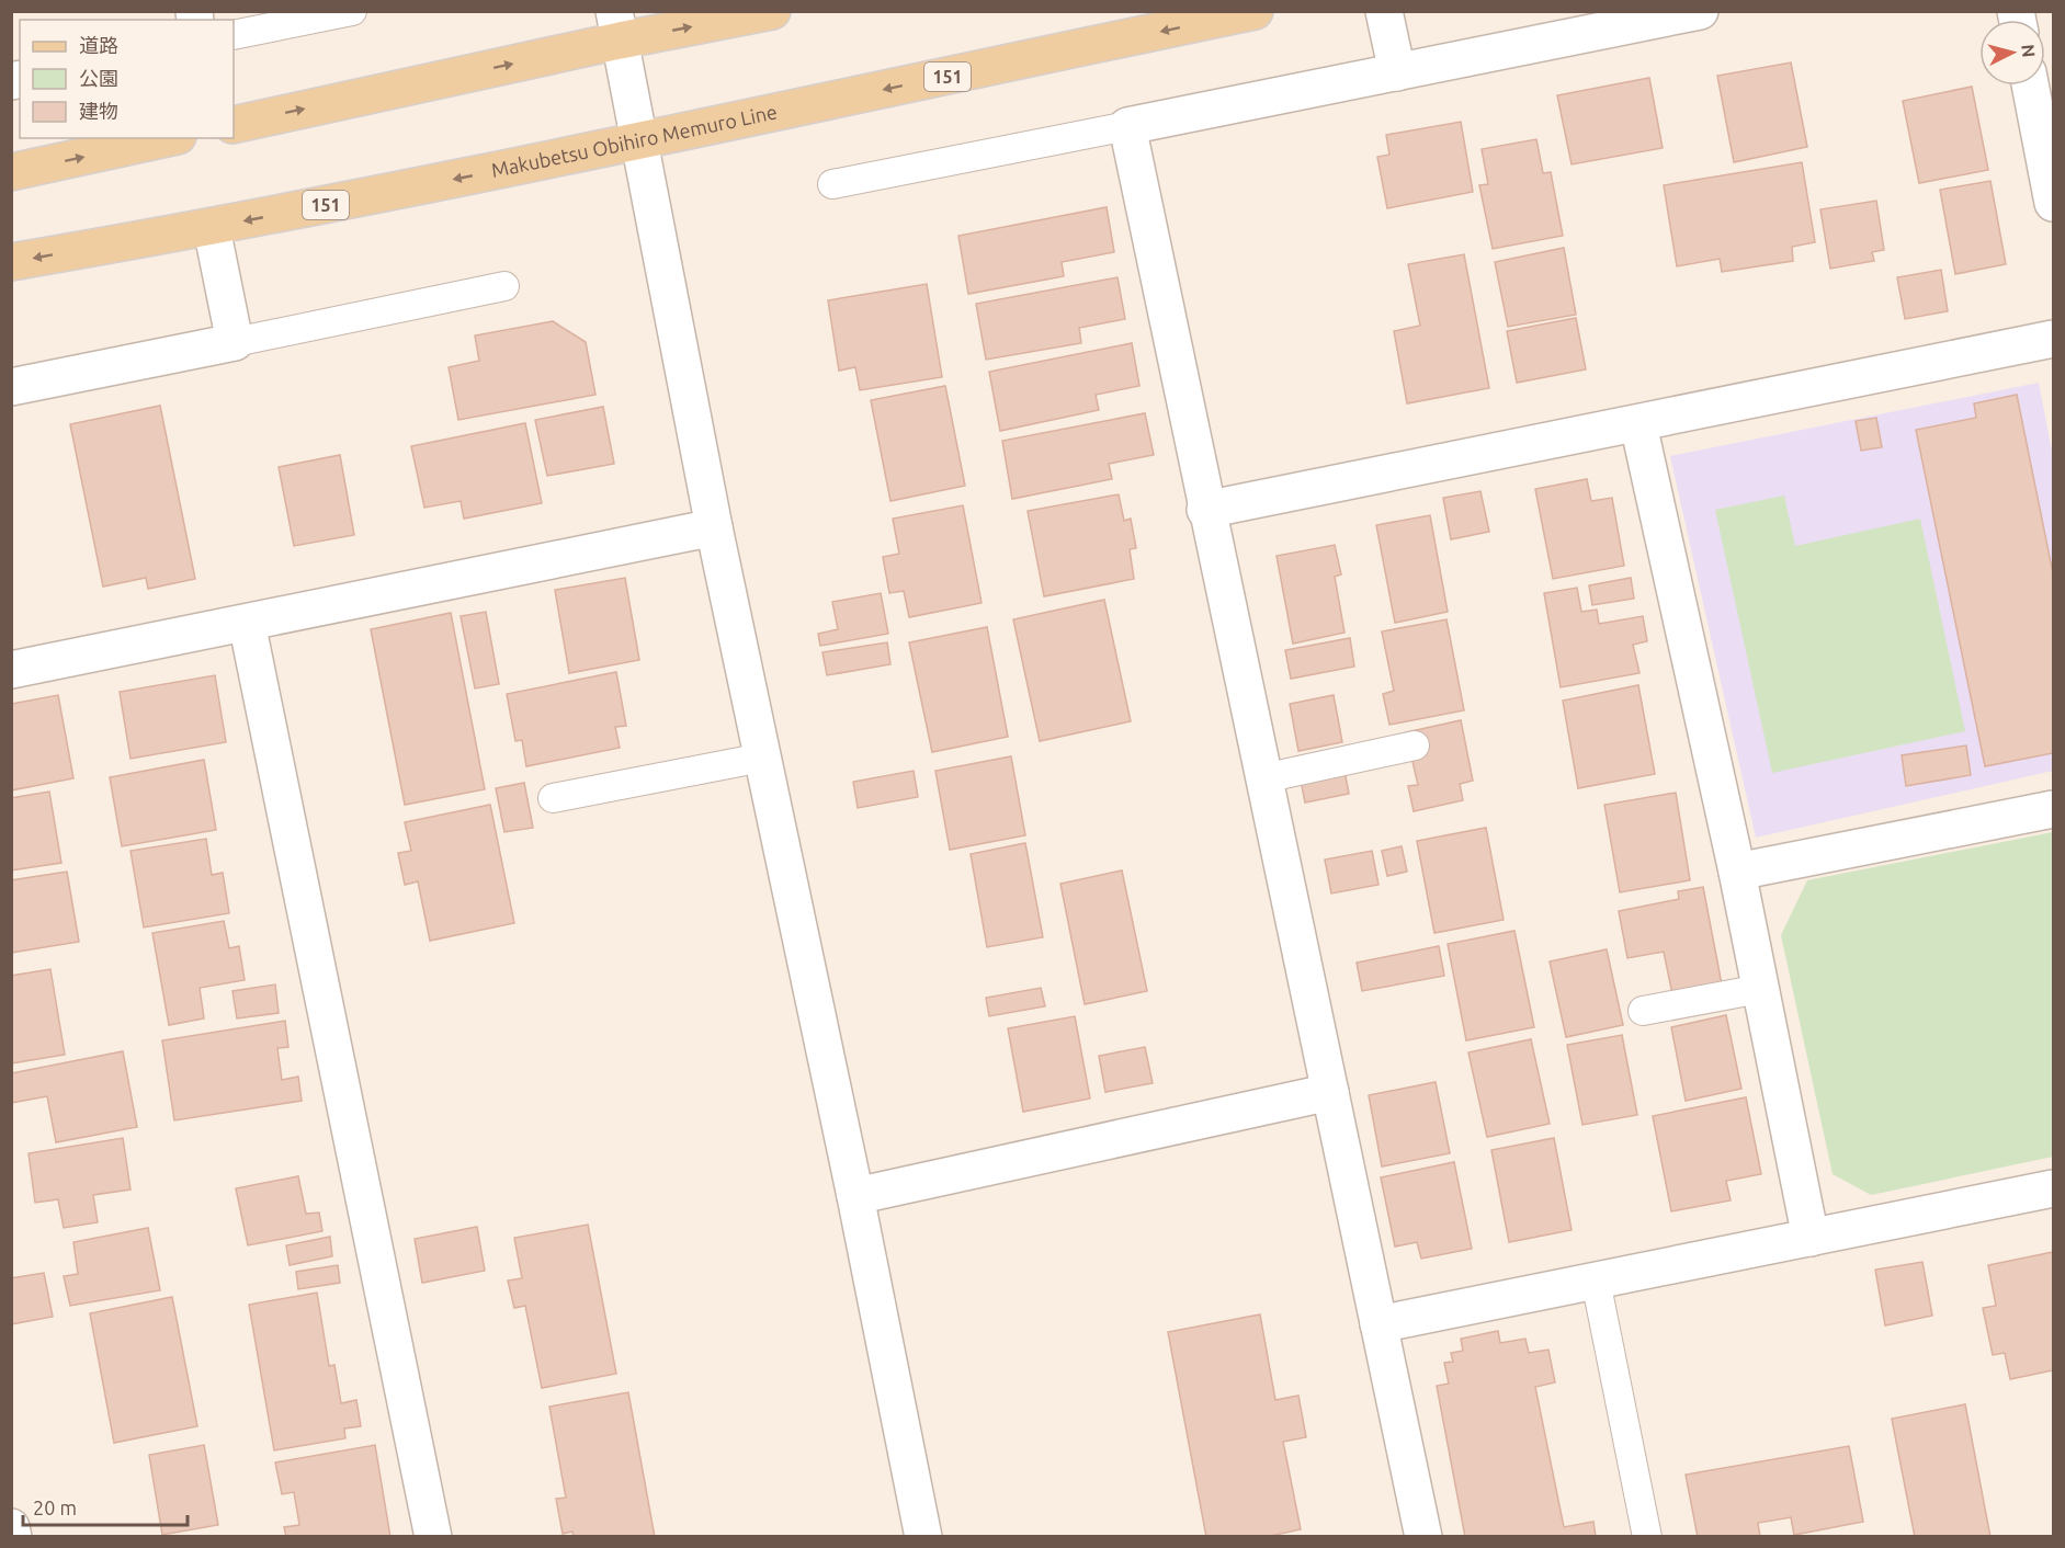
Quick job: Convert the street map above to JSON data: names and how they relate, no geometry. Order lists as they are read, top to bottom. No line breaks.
{"streets":{"main road":["151","Makubetsu Obihiro Memuro Line"]},"legend":["道路","公園","建物"],"scale_bar":"20 m","north":"right"}
